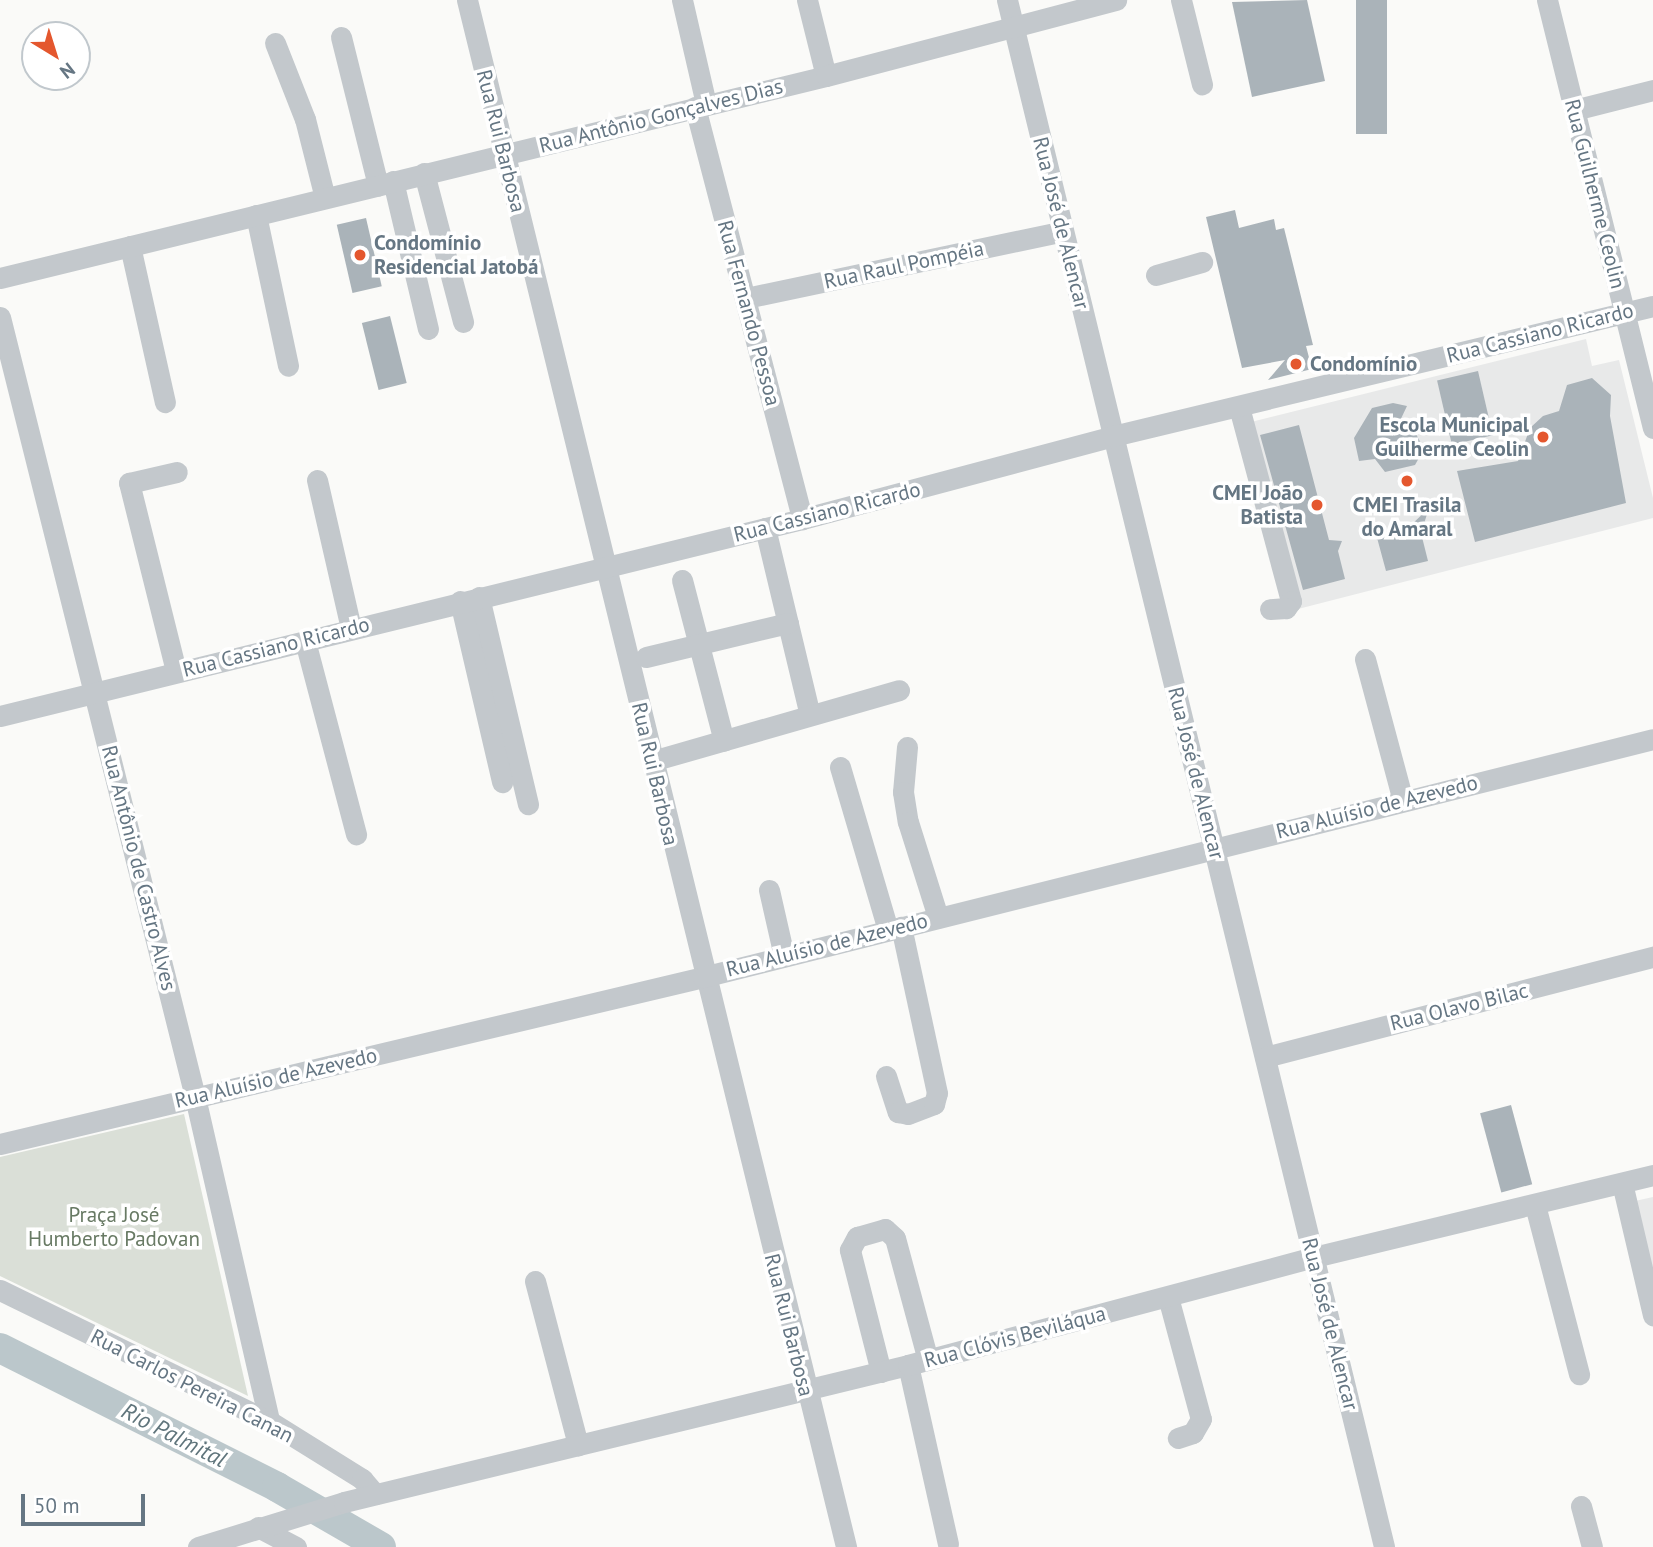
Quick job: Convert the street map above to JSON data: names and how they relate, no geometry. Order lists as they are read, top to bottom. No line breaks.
{"streets":{"street":["Rua Antônio Gonçalves Dias","Rua Rui Barbosa","Rua Guilherme Ceolin","Rua José de Alencar","Rua Raul Pompéia","Rua Fernando Pessoa","Rua Cassiano Ricardo","Rua Aluísio de Azevedo","Rua Antônio de Castro Alves","Rua Olavo Bilac","Rua Clóvis Beviláqua","Rua Carlos Pereira Canan"]},"crossings":[["Rua Antônio Gonçalves Dias","Rua Rui Barbosa"],["Rua Antônio Gonçalves Dias","Rua José de Alencar"],["Rua Antônio Gonçalves Dias","Rua Fernando Pessoa"],["Rua Rui Barbosa","Rua Cassiano Ricardo"],["Rua Rui Barbosa","Rua Aluísio de Azevedo"],["Rua Rui Barbosa","Rua Clóvis Beviláqua"],["Rua Guilherme Ceolin","Rua Cassiano Ricardo"],["Rua José de Alencar","Rua Raul Pompéia"],["Rua José de Alencar","Rua Cassiano Ricardo"],["Rua José de Alencar","Rua Aluísio de Azevedo"],["Rua José de Alencar","Rua Olavo Bilac"],["Rua José de Alencar","Rua Clóvis Beviláqua"],["Rua Raul Pompéia","Rua Fernando Pessoa"],["Rua Fernando Pessoa","Rua Cassiano Ricardo"],["Rua Cassiano Ricardo","Rua Antônio de Castro Alves"],["Rua Aluísio de Azevedo","Rua Antônio de Castro Alves"],["Rua Antônio de Castro Alves","Rua Carlos Pereira Canan"],["Rua Clóvis Beviláqua","Rua Carlos Pereira Canan"]],"water":["Rio Palmital"],"parks":["Praça José Humberto Padovan"],"places":["Condomínio Residencial Jatobá","Condomínio","Escola Municipal Guilherme Ceolin","CMEI Trasila do Amaral","CMEI João Batista"],"scale_bar":"50 m","north":"bottom right"}
